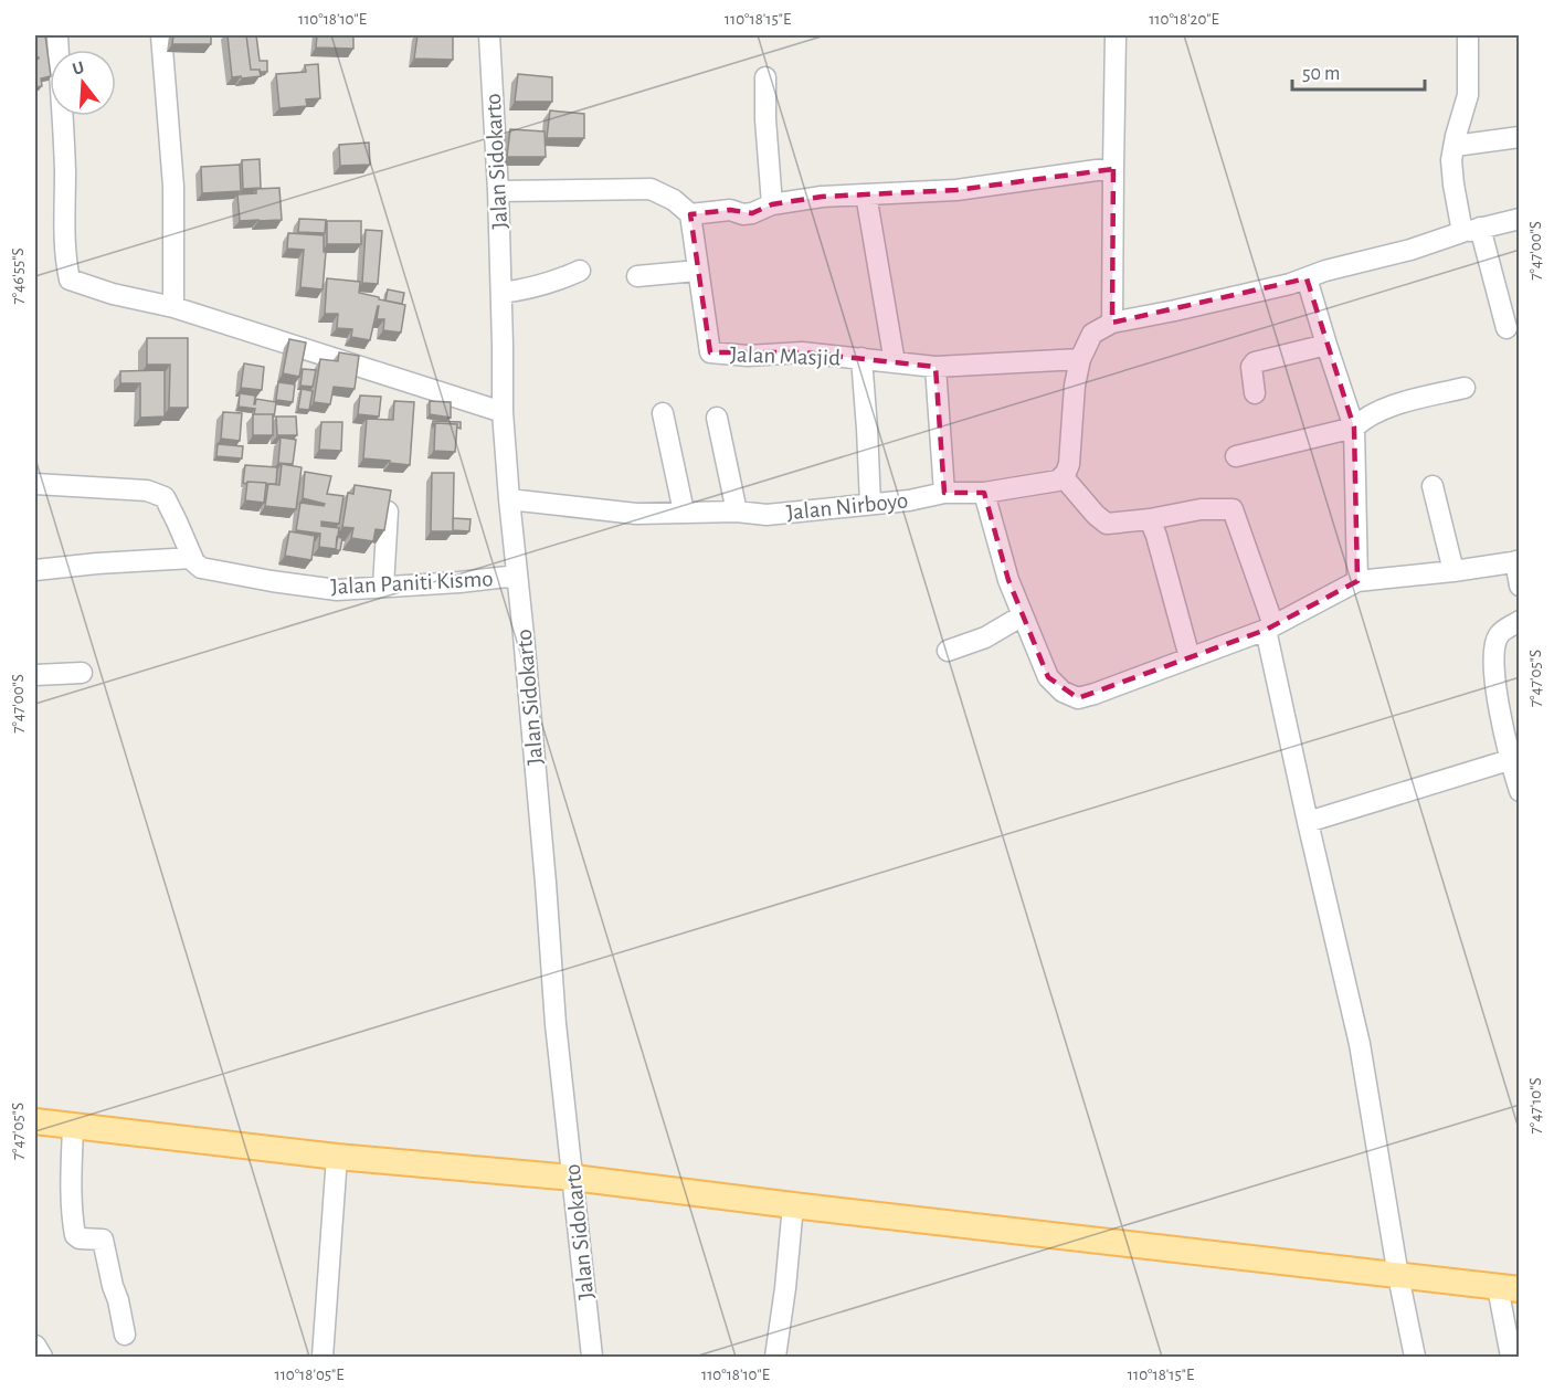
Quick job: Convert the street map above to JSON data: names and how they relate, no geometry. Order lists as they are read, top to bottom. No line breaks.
{"streets":{"street":["Jalan Sidokarto","Jalan Masjid","Jalan Nirboyo","Jalan Paniti Kismo"]},"crossings":[["Jalan Sidokarto","Jalan Nirboyo"],["Jalan Sidokarto","Jalan Paniti Kismo"]],"scale_bar":"50 m","north":"top","coordinates":["110°18'10\"E","110°18'15\"E","110°18'20\"E","7°47'00\"S","7°46'55\"S","7°47'05\"S","7°47'10\"S","110°18'05\"E"]}
